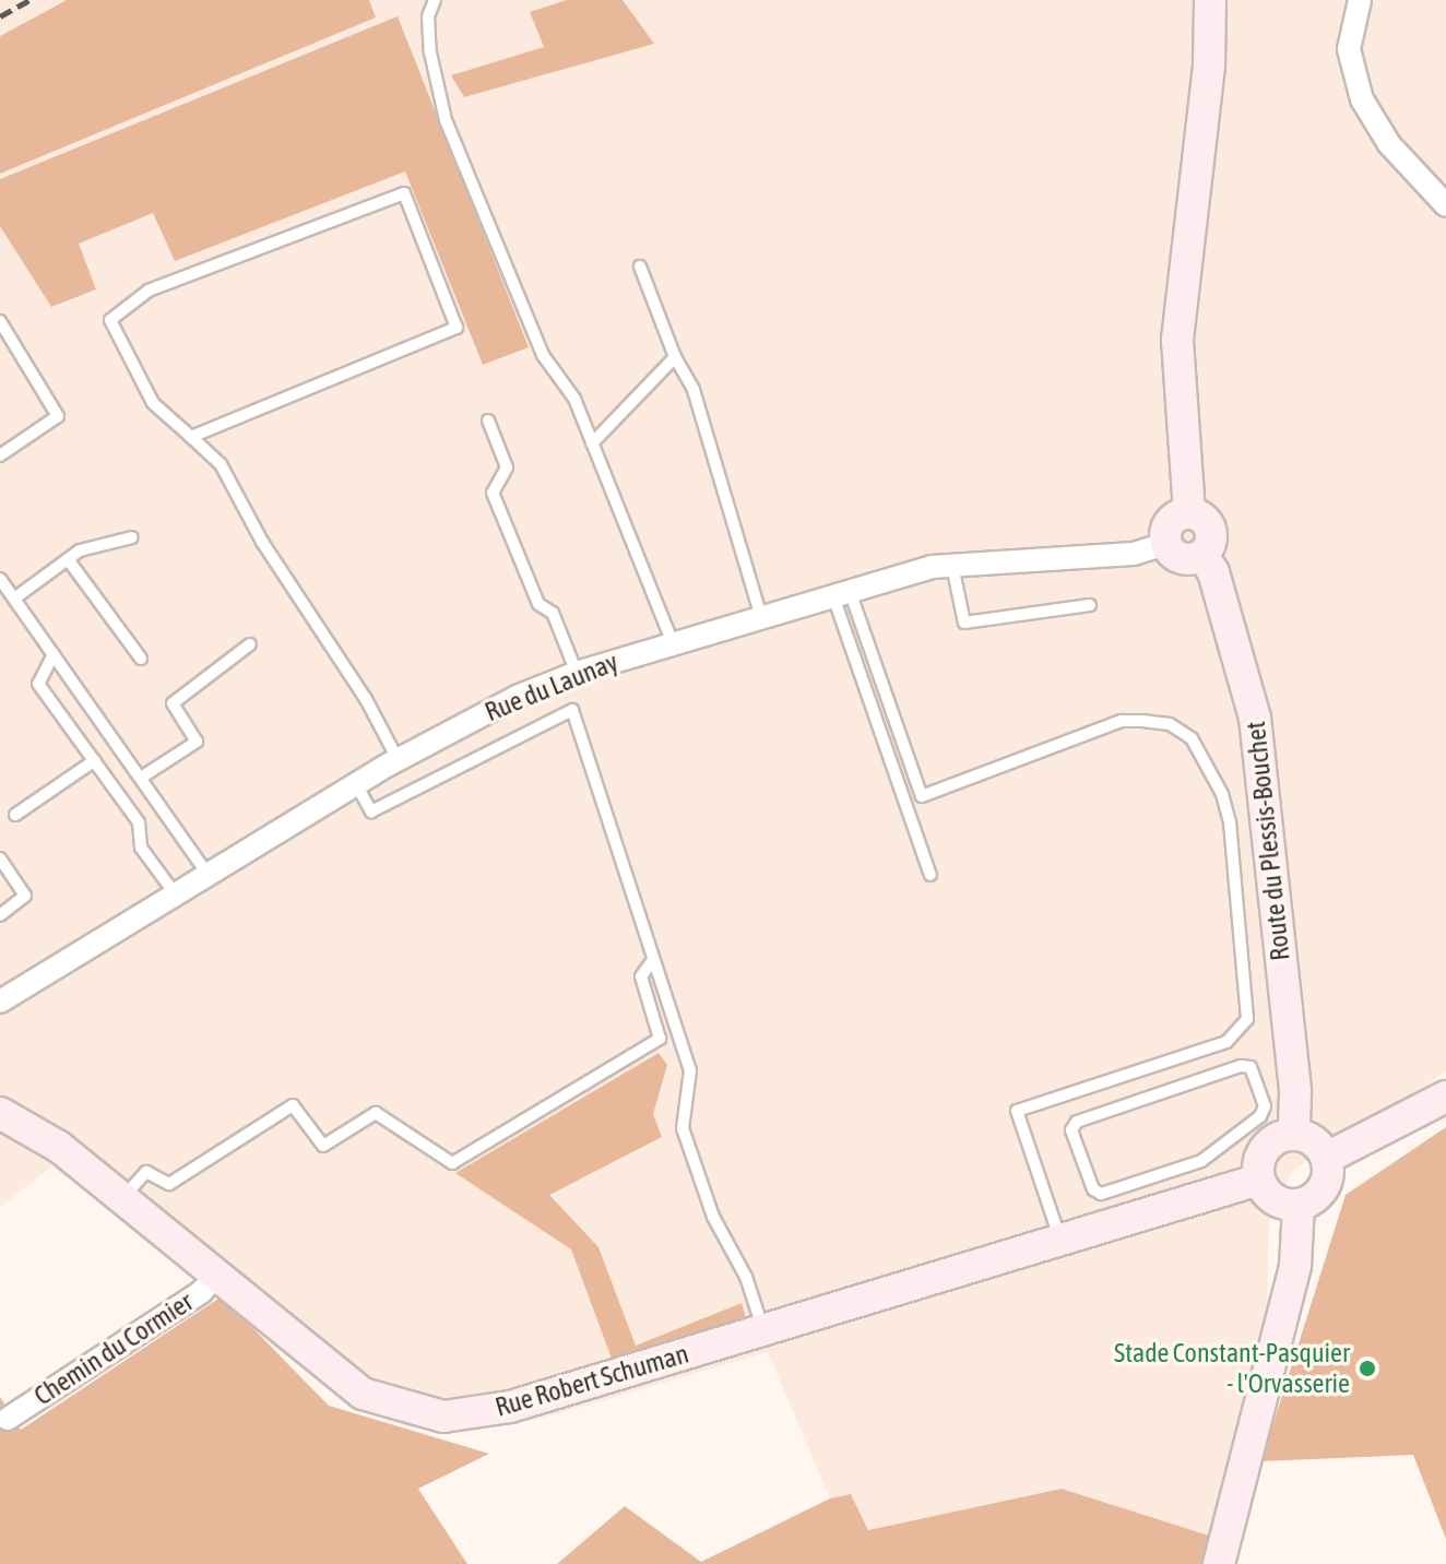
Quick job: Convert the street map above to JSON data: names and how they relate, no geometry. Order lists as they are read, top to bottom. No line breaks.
{"streets":{"street":["Rue du Launay","Route du Plessis-Bouchet","Chemin du Cormier","Rue Robert Schuman"]},"crossings":[["Rue du Launay","Route du Plessis-Bouchet"],["Route du Plessis-Bouchet","Rue Robert Schuman"],["Chemin du Cormier","Rue Robert Schuman"]],"places":["Stade Constant-Pasquier - l'Orvasserie"]}
